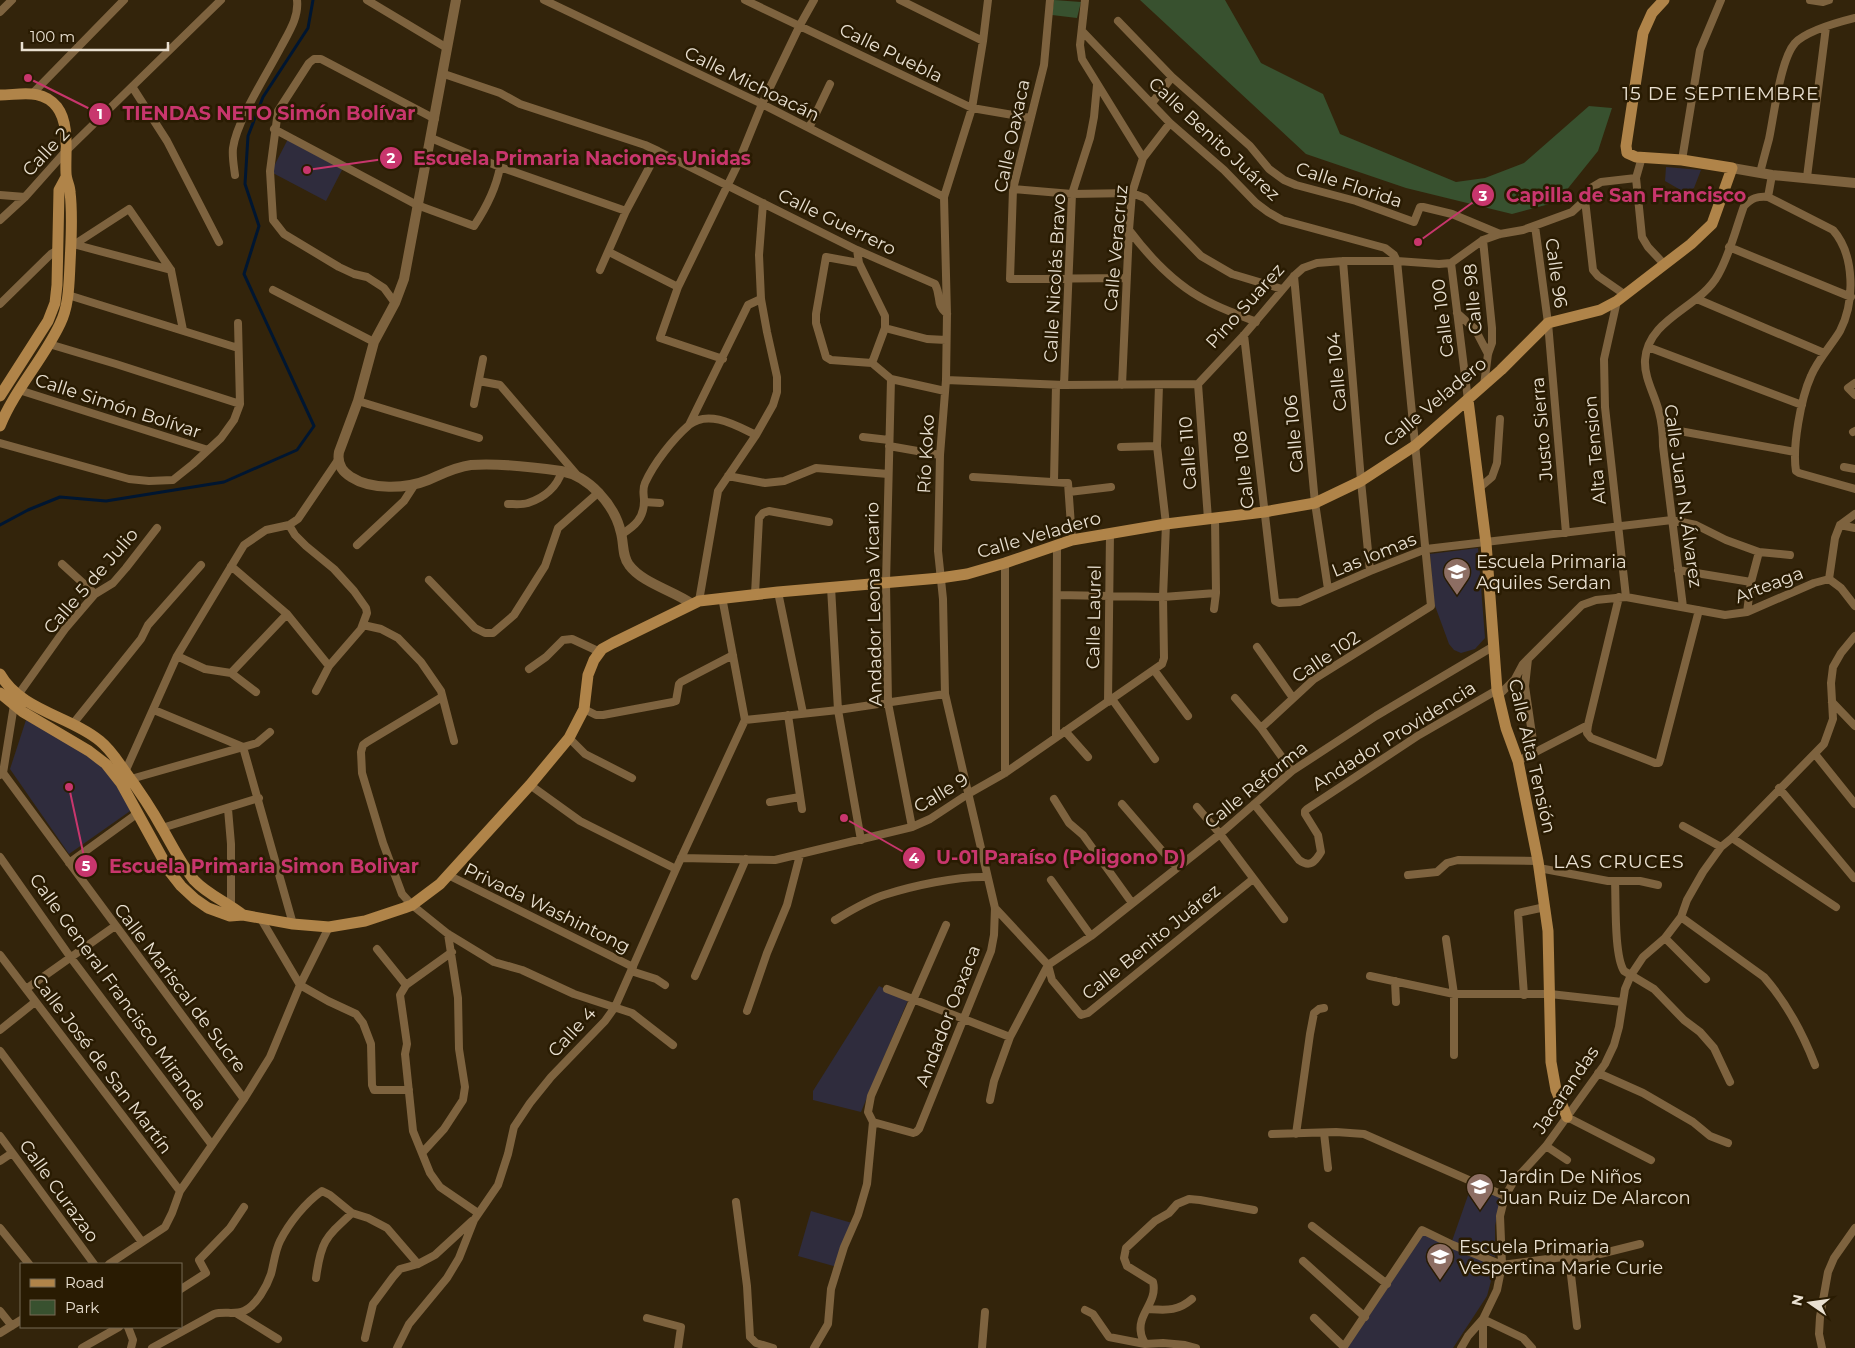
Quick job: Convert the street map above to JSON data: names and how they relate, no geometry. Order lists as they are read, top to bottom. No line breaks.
{"streets":{"main road":["Calle Veladero","Calle Alta Tensión"],"street":["Calle Puebla","Calle Michoacán","Calle Oaxaca","Calle Benito Juárez","Calle 2","Calle Florida","Calle Guerrero","Calle Veracruz","Calle 96","Calle Nicolás Bravo","Calle 98","Pino Suarez","Calle 100","Calle 104","Calle Simón Bolívar","Justo Sierra","Calle 106","Alta Tension","Calle 110","Río Koko","Calle 108","Calle Juan N. Álvarez","Las lomas","Calle 5 de Julio","Arteaga","Andador Leona Vicario","Calle Laurel","Calle 102","Andador Providencia","Calle Reforma","Calle 9","Privada Washintong","Calle Mariscal de Sucre","Calle General Francisco Miranda","Andador Oaxaca","Calle 4","Calle José de San Martín","Jacarandas","Calle Curazao"]},"crossings":[["Calle Puebla","Calle Oaxaca"],["Calle Puebla","Río Koko"],["Calle Michoacán","Río Koko"],["Calle Oaxaca","Calle Nicolás Bravo"],["Calle Benito Juárez","Calle Veracruz"],["Calle Benito Juárez","Pino Suarez"],["Calle Benito Juárez","Río Koko"],["Calle Benito Juárez","Calle Reforma"],["Calle Benito Juárez","Andador Oaxaca"],["Calle Guerrero","Río Koko"],["Calle 96","Calle Veladero"],["Calle 96","Justo Sierra"],["Calle 98","Calle Veladero"],["Pino Suarez","Calle 100"],["Pino Suarez","Calle 104"],["Pino Suarez","Calle 106"],["Pino Suarez","Calle 110"],["Pino Suarez","Calle 108"],["Calle 100","Calle Veladero"],["Calle 100","Calle Alta Tensión"],["Calle 104","Calle Veladero"],["Calle 104","Las lomas"],["Calle Veladero","Justo Sierra"],["Calle Veladero","Calle 106"],["Calle Veladero","Calle 110"],["Calle Veladero","Río Koko"],["Calle Veladero","Calle 108"],["Calle Veladero","Andador Leona Vicario"],["Calle Veladero","Calle Laurel"],["Calle Veladero","Calle Alta Tensión"],["Justo Sierra","Las lomas"],["Calle 106","Las lomas"],["Alta Tension","Las lomas"],["Alta Tension","Andador Providencia"],["Río Koko","Calle 9"],["Río Koko","Andador Oaxaca"],["Calle 108","Las lomas"],["Calle Juan N. Álvarez","Las lomas"],["Calle Juan N. Álvarez","Arteaga"],["Calle Juan N. Álvarez","Andador Providencia"],["Las lomas","Calle 102"],["Las lomas","Calle Alta Tensión"],["Arteaga","Andador Providencia"],["Andador Leona Vicario","Calle 9"],["Calle Laurel","Calle 9"],["Andador Providencia","Calle Alta Tensión"],["Andador Providencia","Calle Reforma"],["Calle Alta Tensión","Calle Reforma"],["Calle Alta Tensión","Jacarandas"],["Calle 9","Calle 4"],["Privada Washintong","Calle 4"]],"districts":["15 DE SEPTIEMBRE","LAS CRUCES"],"places":{"other":["TIENDAS NETO Simón Bolívar","Escuela Primaria Naciones Unidas","Capilla de San Francisco","Escuela Primaria Simon Bolivar","U-01 Paraíso (Poligono D)"],"school or university":["Escuela Primaria Aquiles Serdan","Jardin De Niños Juan Ruiz De Alarcon","Escuela Primaria Vespertina Marie Curie"]},"legend":["Road","Park"],"scale_bar":"100 m","north":"left"}
